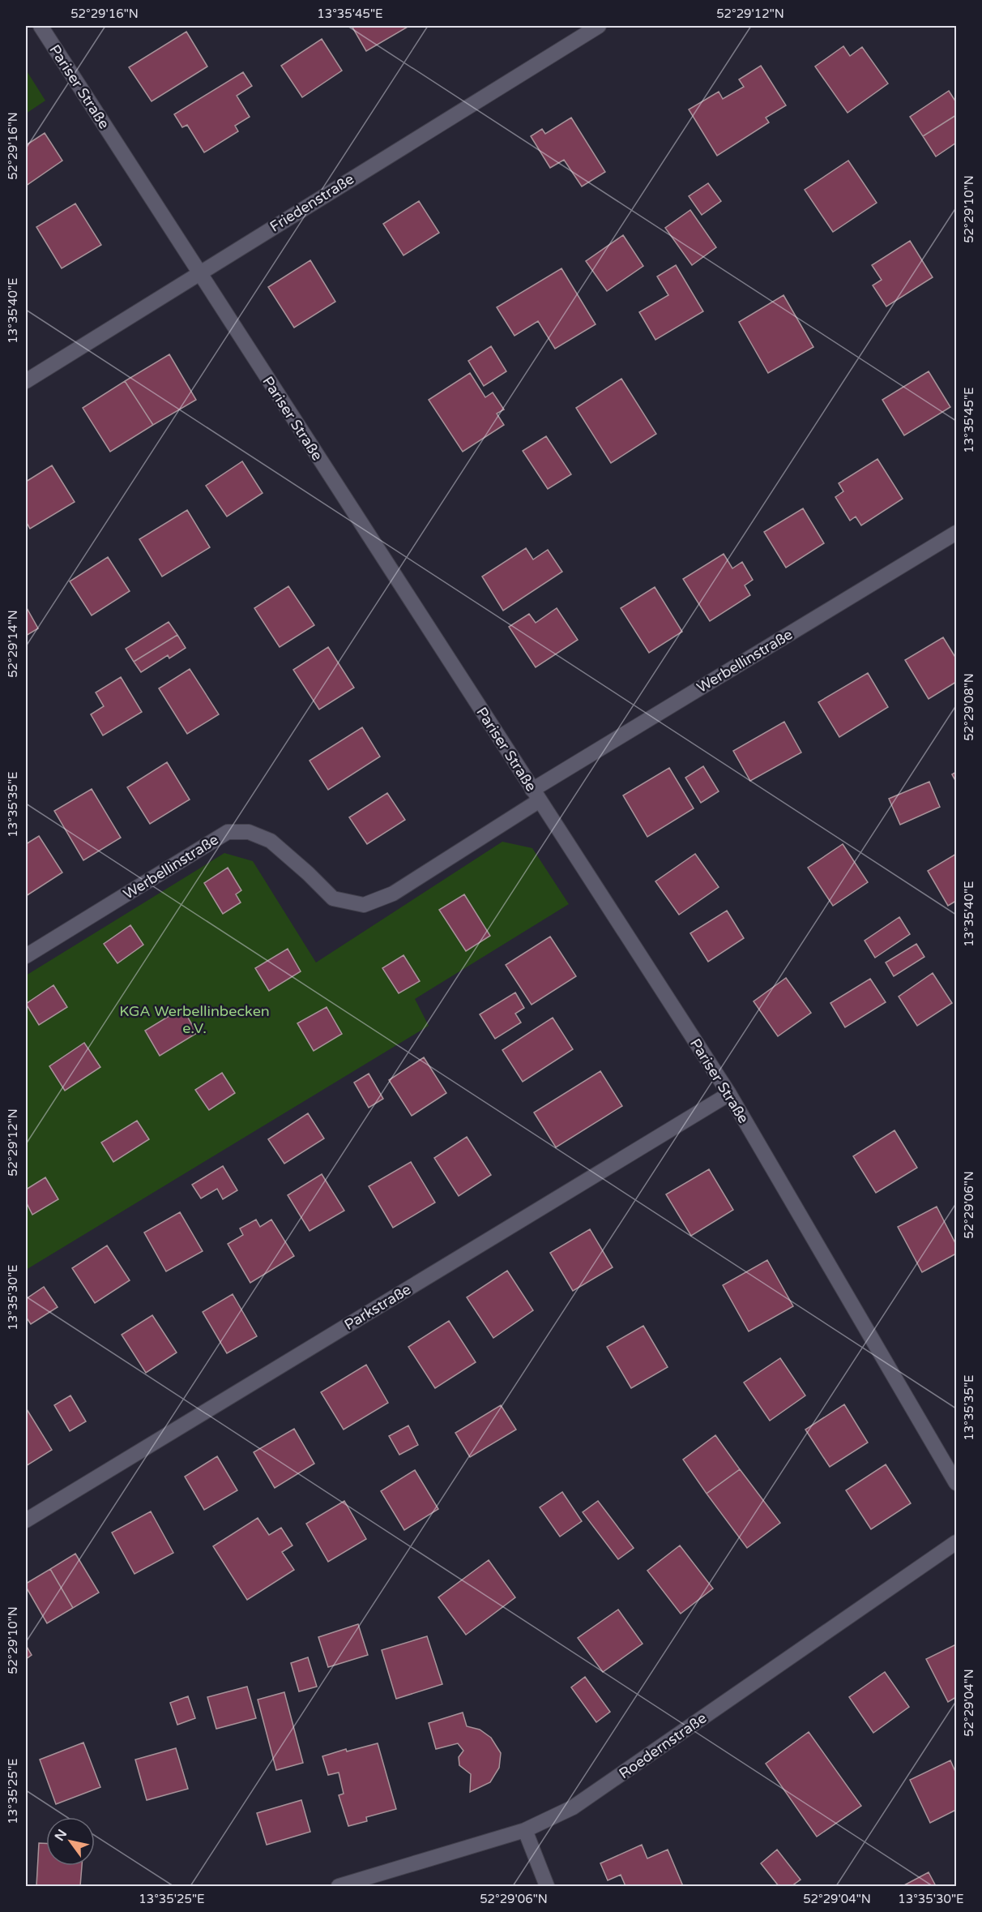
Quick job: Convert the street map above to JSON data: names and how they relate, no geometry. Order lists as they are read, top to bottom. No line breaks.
{"streets":{"street":["Pariser Straße","Friedenstraße","Werbellinstraße","Parkstraße","Roedernstraße"]},"crossings":[["Pariser Straße","Friedenstraße"],["Pariser Straße","Werbellinstraße"],["Pariser Straße","Parkstraße"]],"parks":["KGA Werbellinbecken e.V."],"north":"top left","coordinates":["52°29'16\"N","13°35'45\"E","52°29'12\"N","52°29'10\"N","13°35'40\"E","52°29'14\"N","52°29'08\"N","13°35'35\"E","52°29'06\"N","13°35'30\"E","52°29'04\"N","13°35'25\"E"]}
